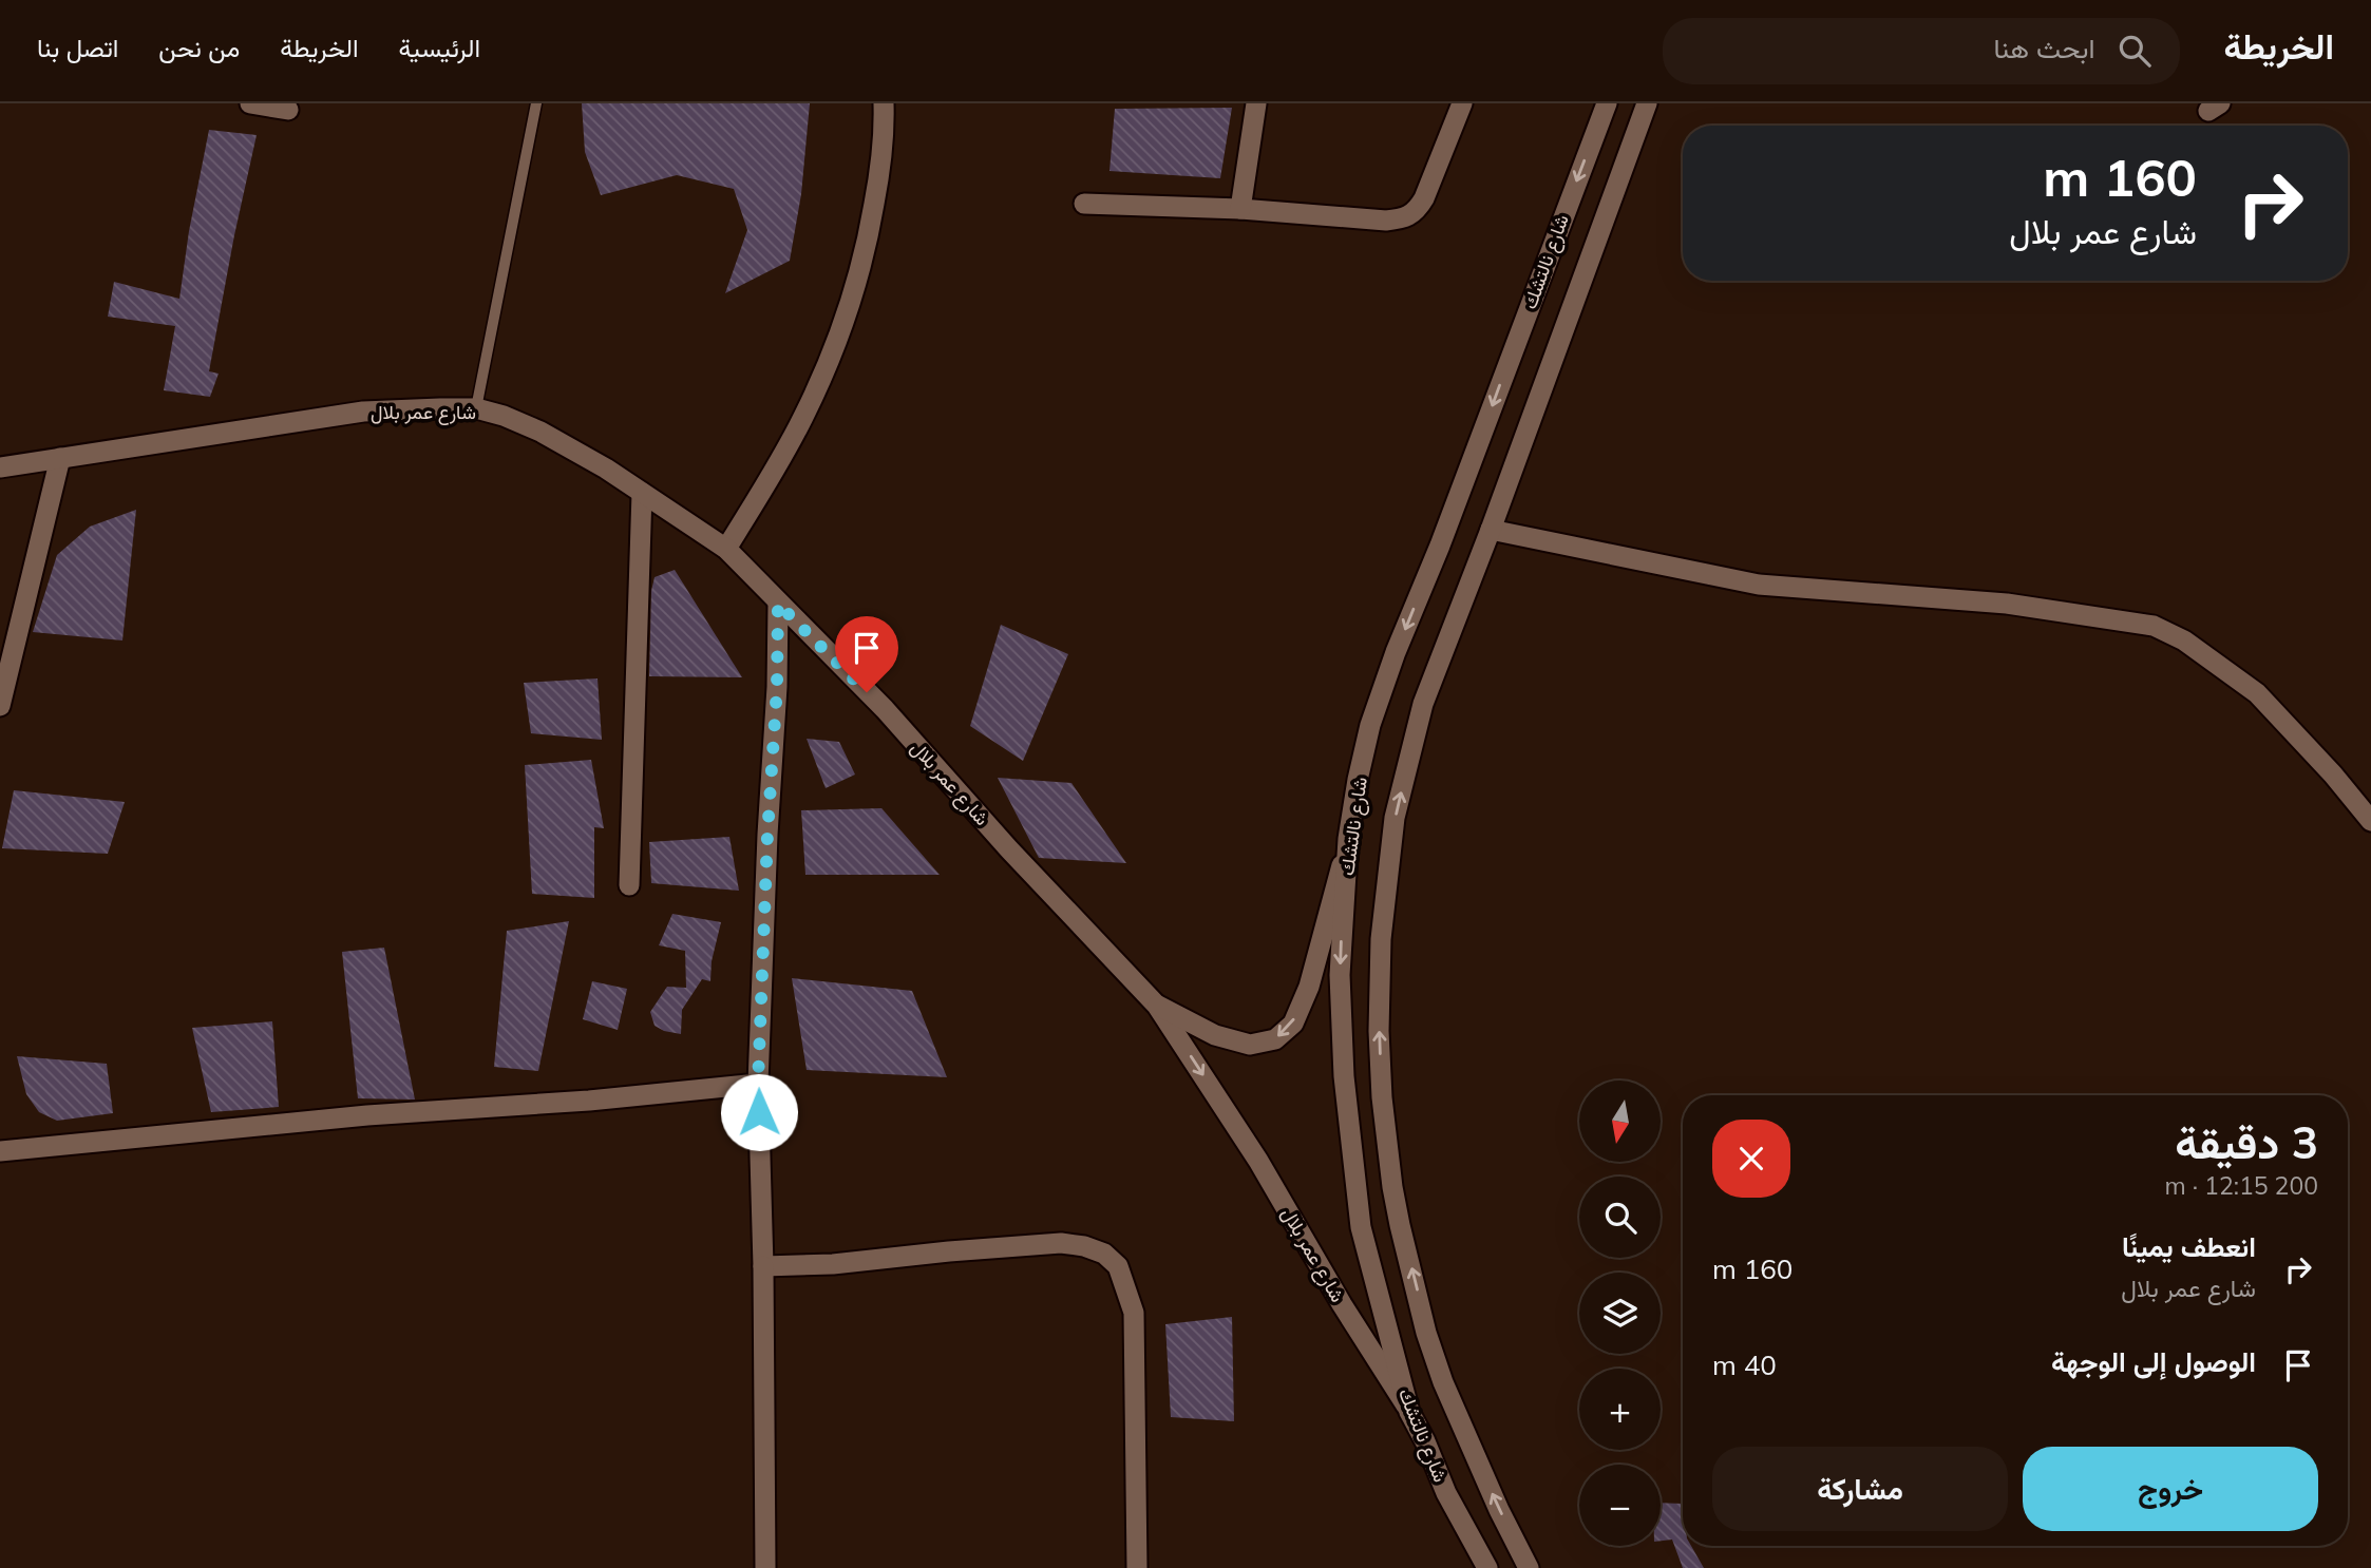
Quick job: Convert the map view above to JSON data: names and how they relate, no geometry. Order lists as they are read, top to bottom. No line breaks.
{"streets":{"street":["شارع نالتشك","شارع عمر بلال"]},"crossings":[["شارع نالتشك","شارع عمر بلال"]],"north":"bottom","page":{"header":"الخريطة","search":"ابحث هنا","nav":["الرئيسية","الخريطة","من نحن","اتصل بنا"],"turn":["160 m","شارع عمر بلال"],"map_buttons":["+","−"],"heading":["3 دقيقة","200 m · 12:15"],"list":[{"name":"انعطف يمينًا","note":"شارع عمر بلال","value":"160 m"},{"name":"الوصول إلى الوجهة","value":"40 m"}],"buttons":["خروج","مشاركة"]}}
